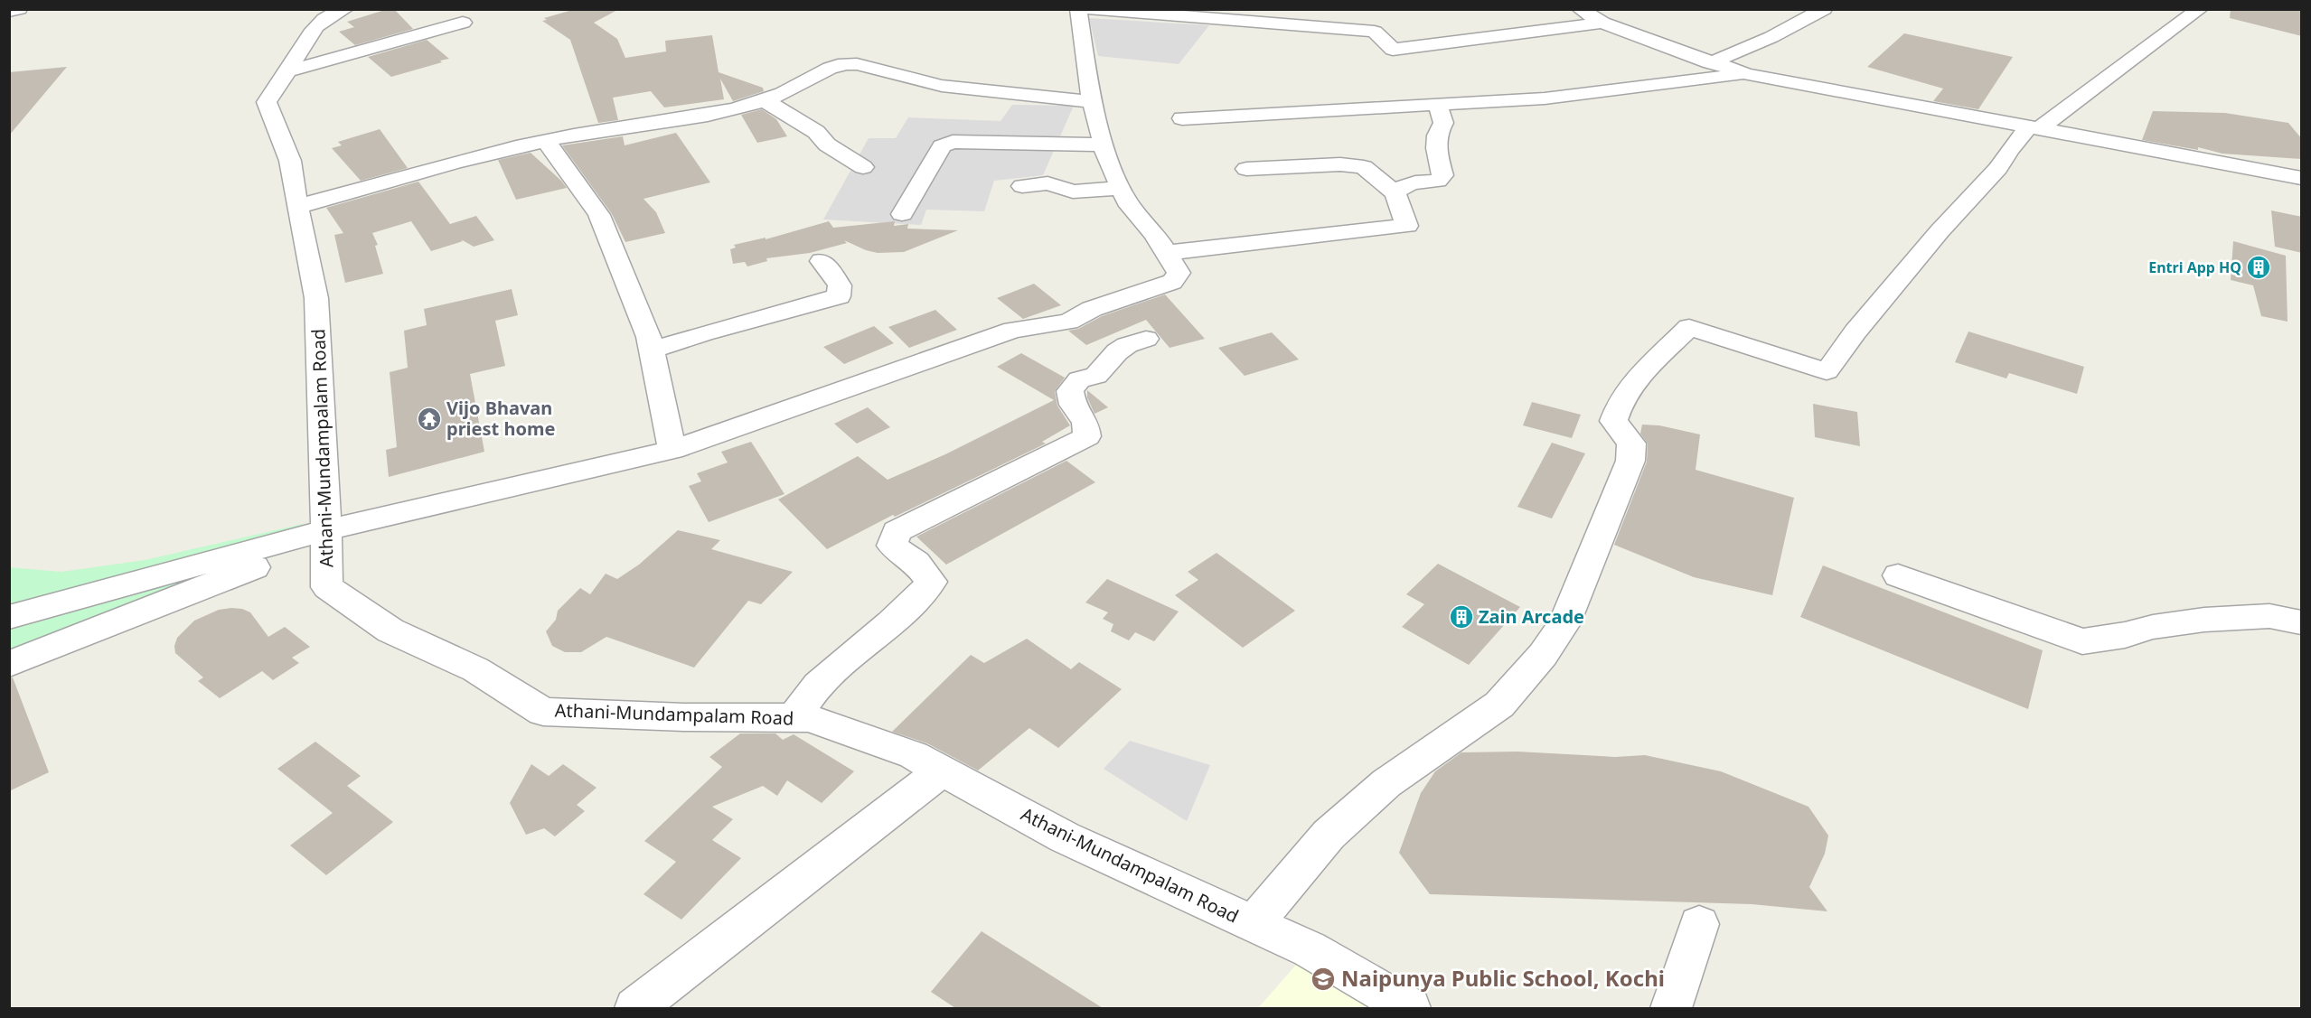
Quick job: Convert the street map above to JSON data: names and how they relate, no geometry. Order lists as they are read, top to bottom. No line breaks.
{"streets":{"street":["Athani-Mundampalam Road"]},"places":{"building":["Entri App HQ","Zain Arcade"],"temple":["Vijo Bhavan priest home"],"school or university":["Naipunya Public School, Kochi"]}}
